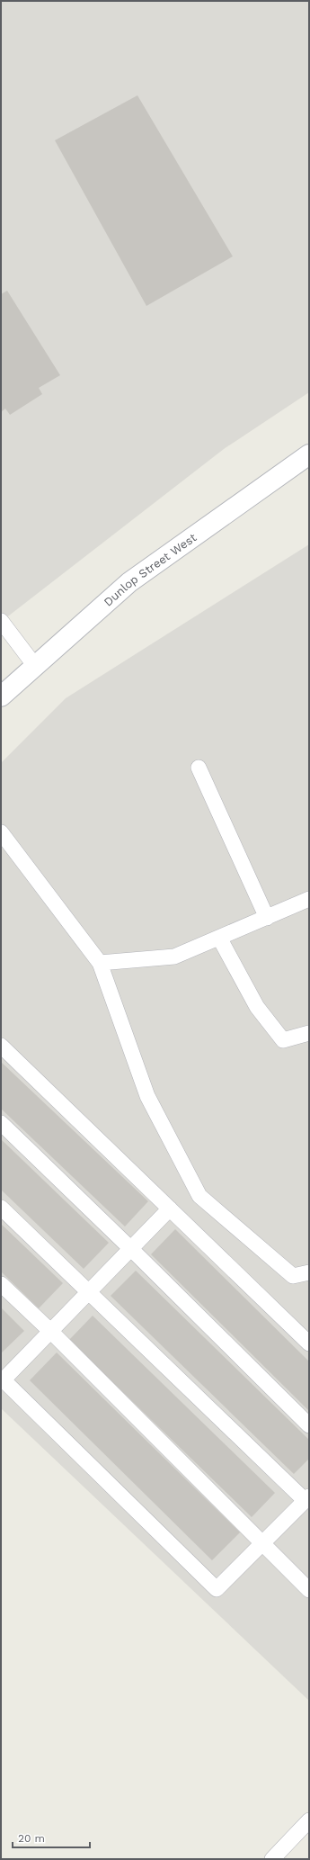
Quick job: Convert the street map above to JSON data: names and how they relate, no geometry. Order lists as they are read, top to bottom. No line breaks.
{"streets":{"main road":["Dunlop Street West"]},"scale_bar":"20 m"}
